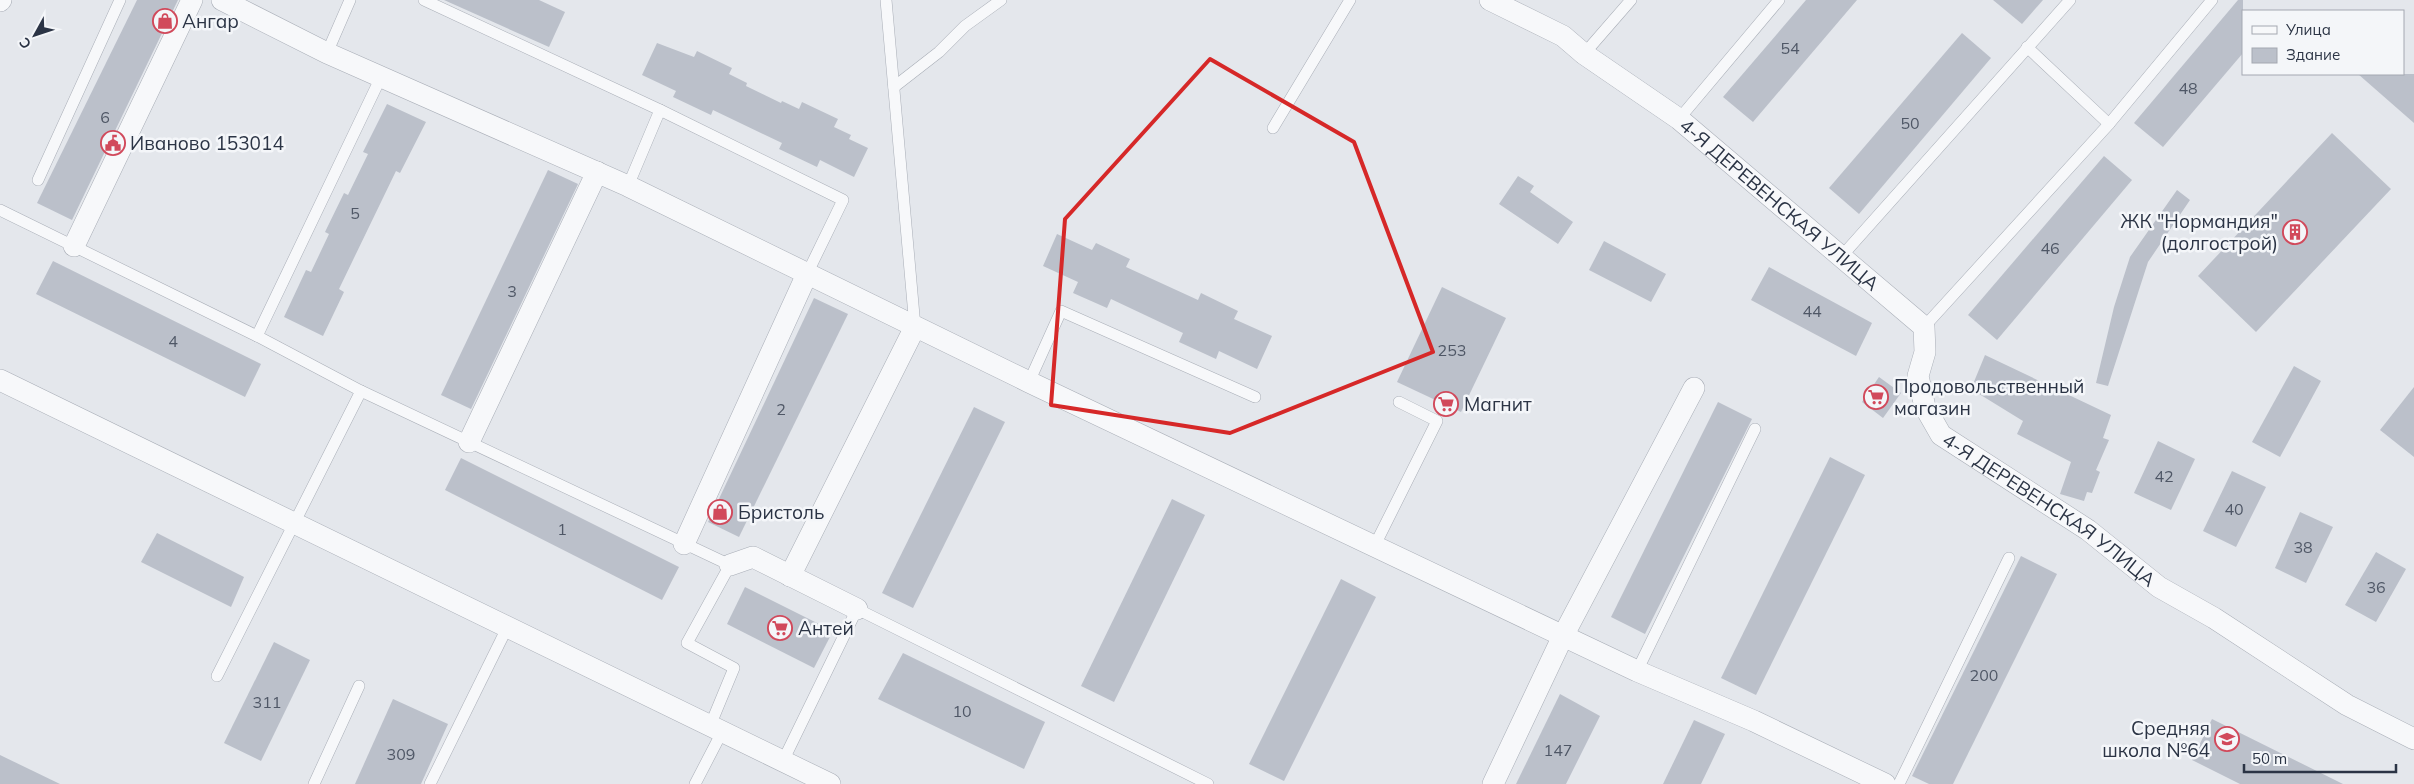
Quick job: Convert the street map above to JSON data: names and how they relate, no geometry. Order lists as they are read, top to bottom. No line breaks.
{"streets":{"street":["4-Я ДЕРЕВЕНСКАЯ УЛИЦА"]},"places":{"shop":["Ангар","Бристоль"],"public building":["Иваново 153014"],"building":["ЖК \"Нормандия\" (долгострой)"],"supermarket":["Продовольственный магазин","Магнит","Антей"],"school or university":["Средняя школа №64"]},"house_numbers":["54","48","6","50","5","46","3","44","4","253","2","42","40","1","38","36","200","311","10","147","309"],"legend":["Улица","Здание"],"scale_bar":"50 m","north":"bottom left"}
